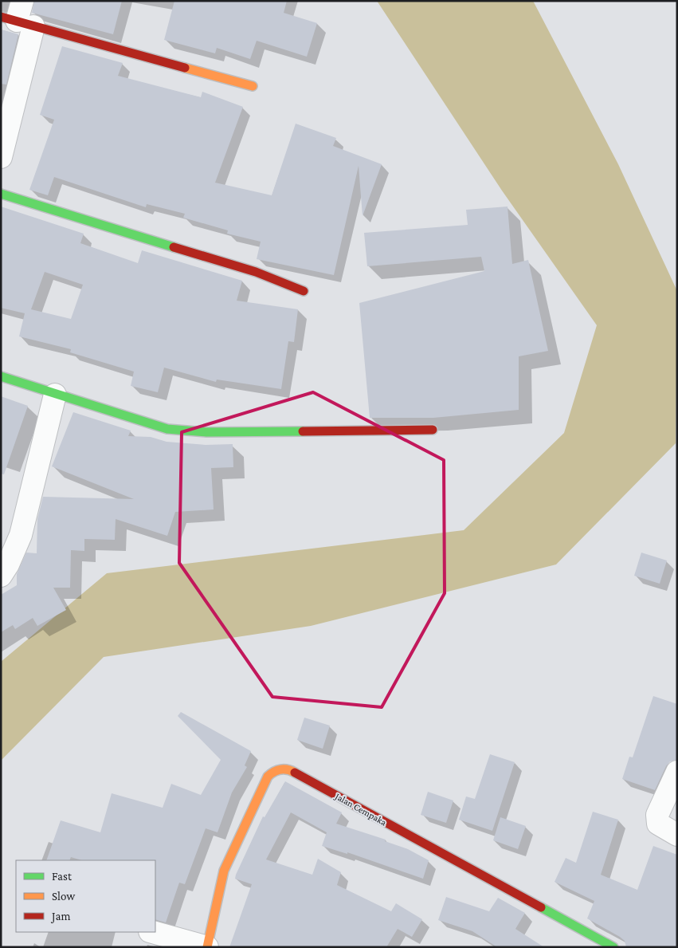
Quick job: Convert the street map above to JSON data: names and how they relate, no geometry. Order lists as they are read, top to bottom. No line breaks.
{"streets":{"street":["Jalan Cempaka"]},"legend":["Fast","Slow","Jam"]}
